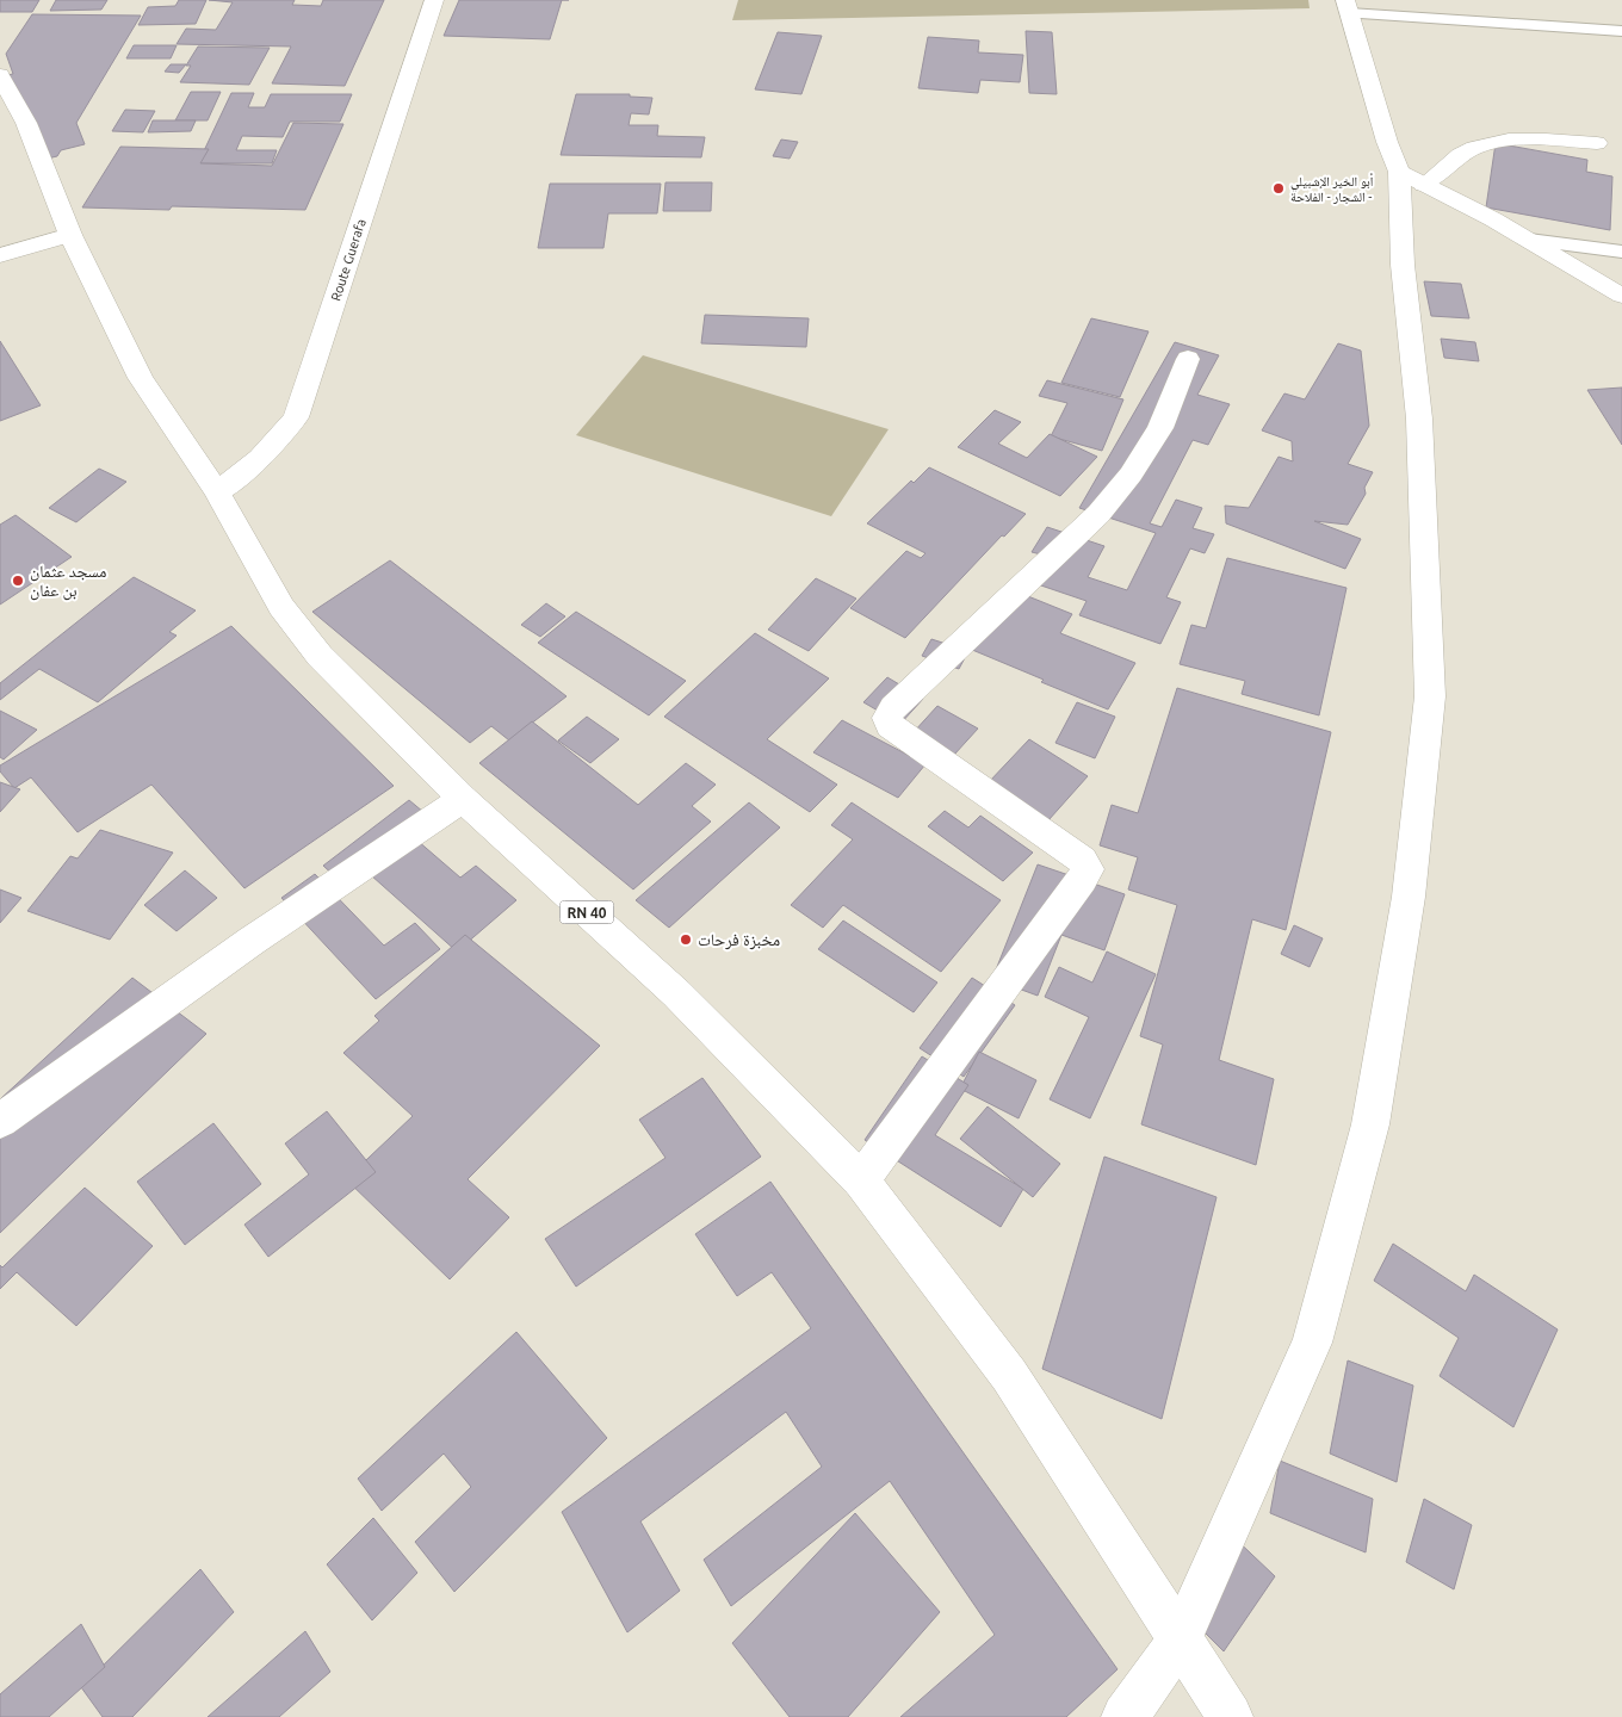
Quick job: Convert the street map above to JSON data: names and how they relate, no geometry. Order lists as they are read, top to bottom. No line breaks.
{"streets":{"street":["Route Guerafa","RN 40"]},"crossings":[["Route Guerafa","RN 40"]],"places":["أبو الخير الإشبيلي الشجار - الفلاحة -","مسجد عثمان بن عفان","مخبزة فرحات"]}
